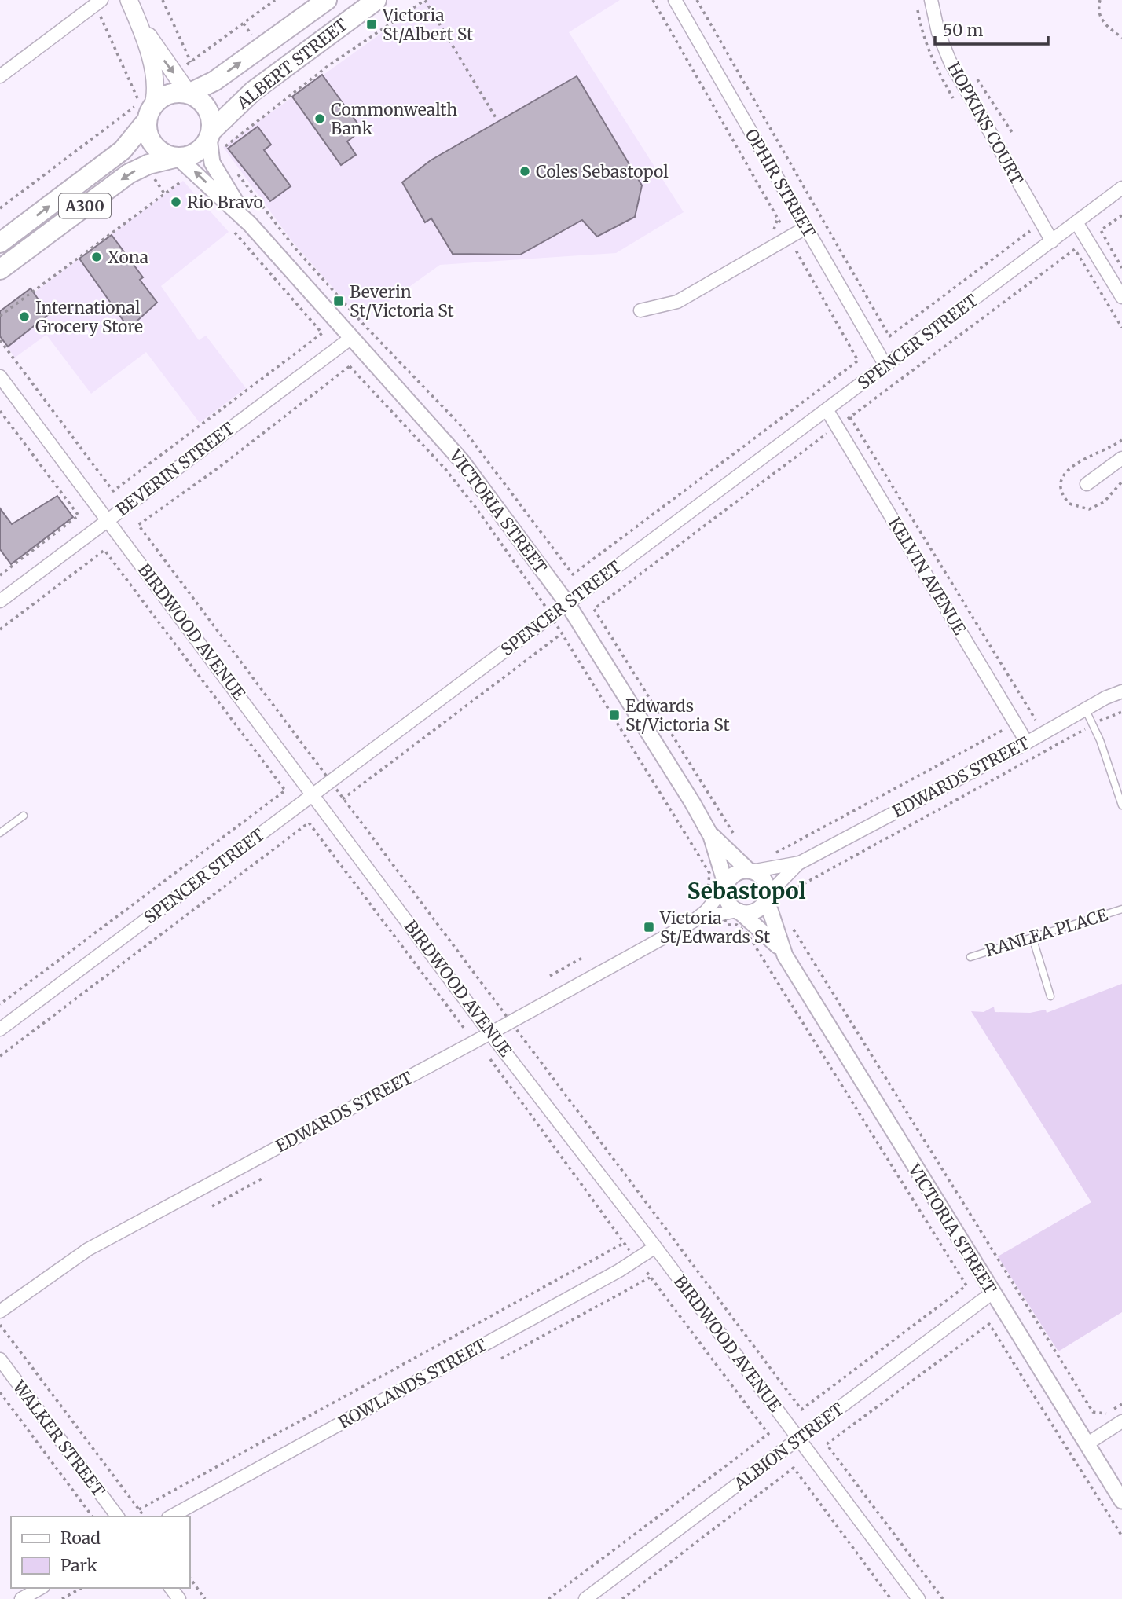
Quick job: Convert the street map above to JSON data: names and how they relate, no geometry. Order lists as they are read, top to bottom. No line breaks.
{"streets":{"highway":["ALBERT STREET","A300"],"street":["HOPKINS COURT","OPHIR STREET","SPENCER STREET","BEVERIN STREET","VICTORIA STREET","KELVIN AVENUE","BIRDWOOD AVENUE","EDWARDS STREET","ROWLANDS STREET","WALKER STREET","ALBION STREET"],"lane":["RANLEA PLACE"]},"crossings":[["ALBERT STREET","A300"],["ALBERT STREET","VICTORIA STREET"],["HOPKINS COURT","SPENCER STREET"],["OPHIR STREET","SPENCER STREET"],["A300","VICTORIA STREET"],["SPENCER STREET","VICTORIA STREET"],["SPENCER STREET","KELVIN AVENUE"],["SPENCER STREET","BIRDWOOD AVENUE"],["BEVERIN STREET","VICTORIA STREET"],["BEVERIN STREET","BIRDWOOD AVENUE"],["VICTORIA STREET","EDWARDS STREET"],["VICTORIA STREET","ALBION STREET"],["KELVIN AVENUE","EDWARDS STREET"],["BIRDWOOD AVENUE","EDWARDS STREET"],["BIRDWOOD AVENUE","ROWLANDS STREET"],["BIRDWOOD AVENUE","ALBION STREET"]],"districts":["Sebastopol"],"places":{"transit":["Victoria St/Albert St","Beverin St/Victoria St","Edwards St/Victoria St","Victoria St/Edwards St"],"other":["Commonwealth Bank","Coles Sebastopol","Rio Bravo","Xona","International Grocery Store"]},"legend":["Road","Park"],"scale_bar":"50 m"}
